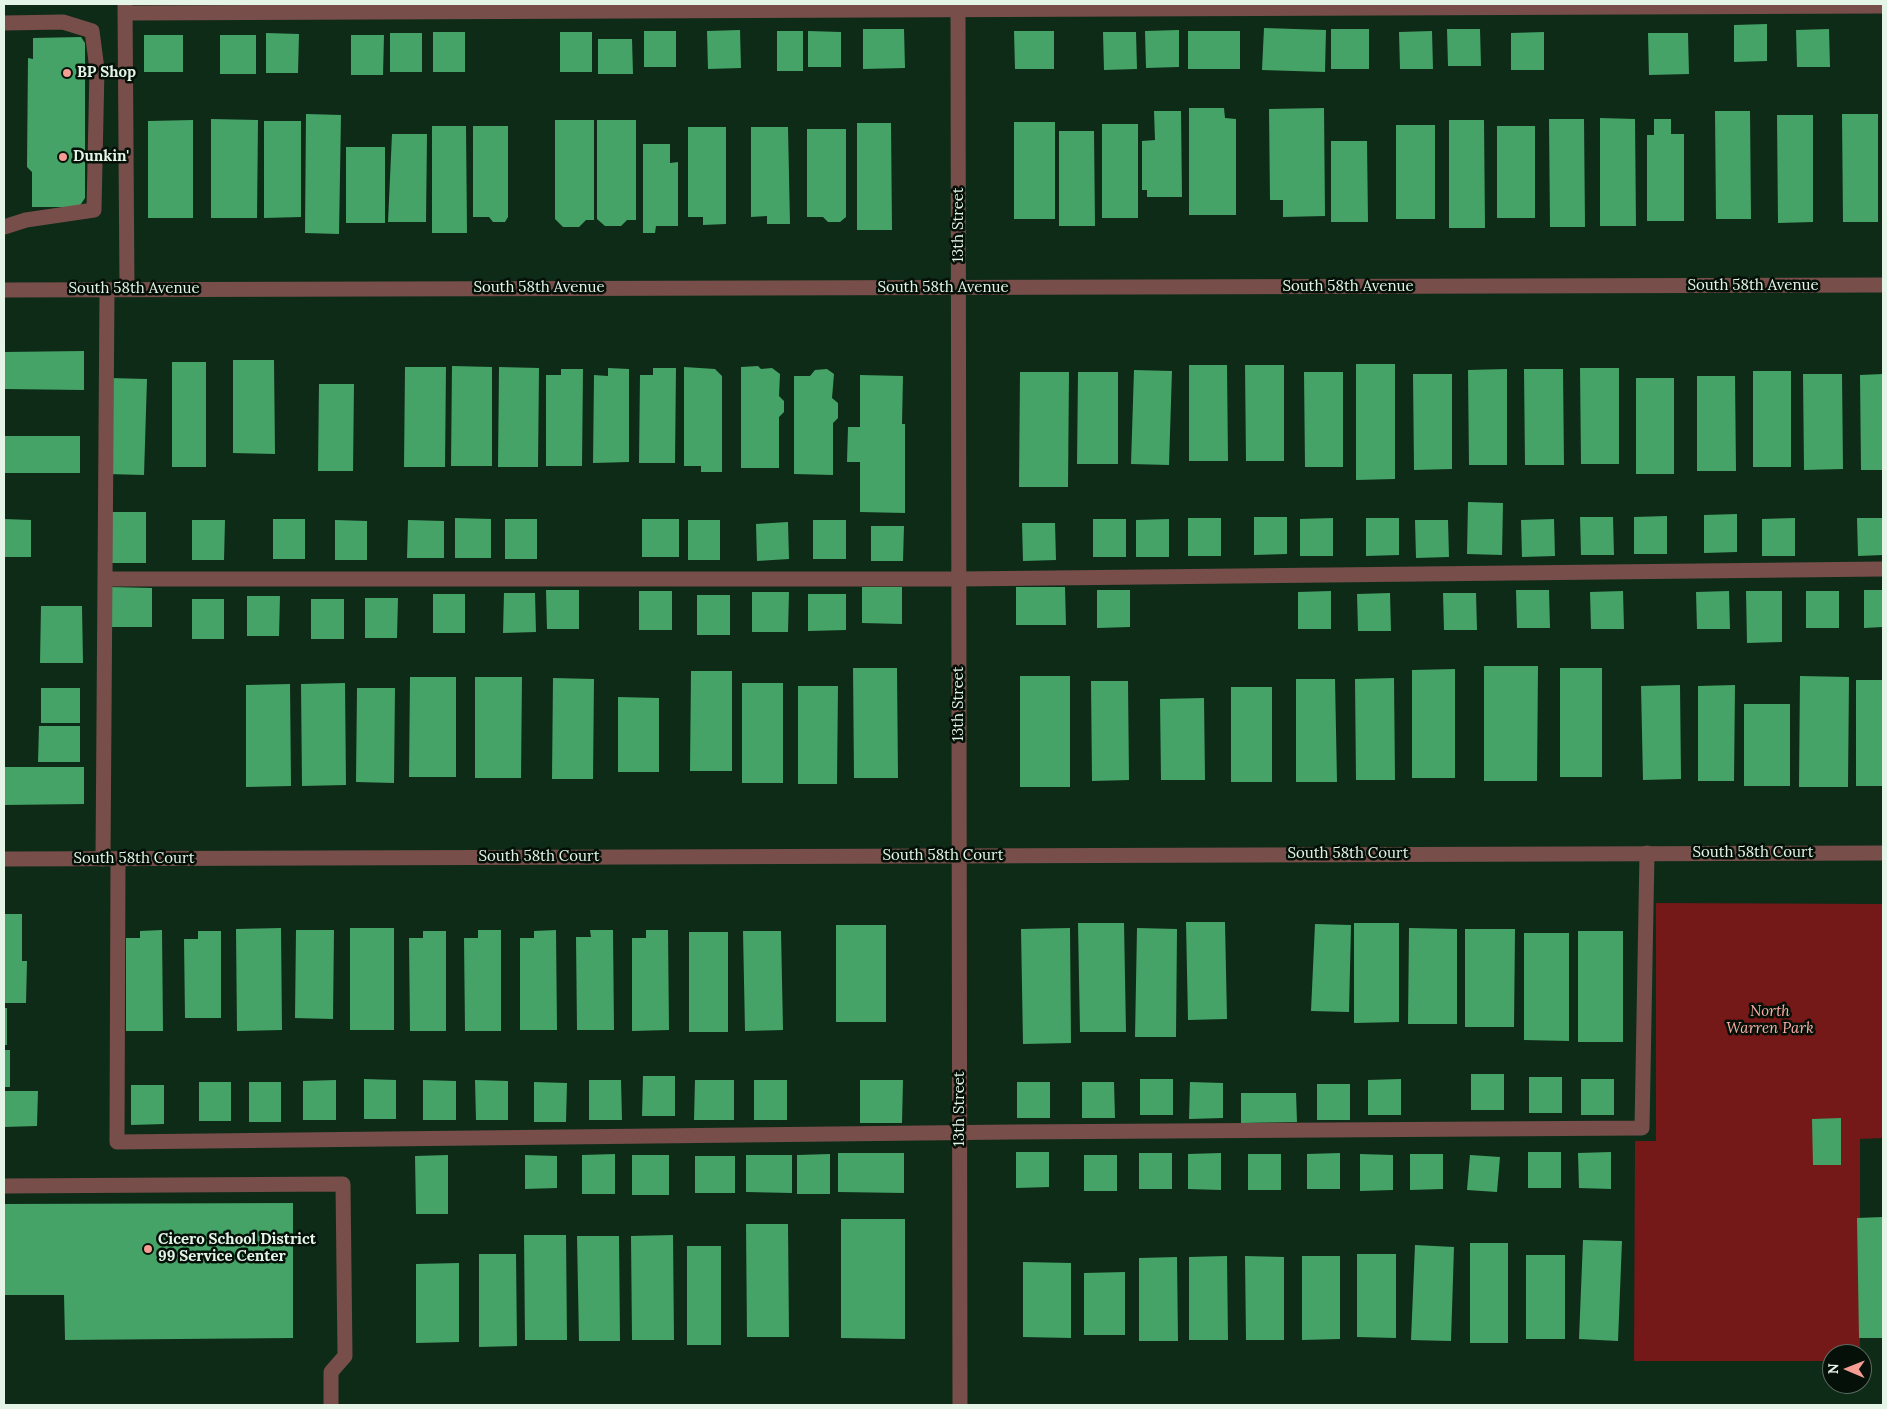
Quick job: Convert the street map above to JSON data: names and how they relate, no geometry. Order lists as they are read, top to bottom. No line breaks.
{"streets":{"street":["13th Street","South 58th Avenue","South 58th Court"]},"crossings":[["13th Street","South 58th Avenue"],["13th Street","South 58th Court"]],"parks":["North Warren Park"],"places":["BP Shop","Dunkin'","Cicero School District 99 Service Center"],"north":"left"}
